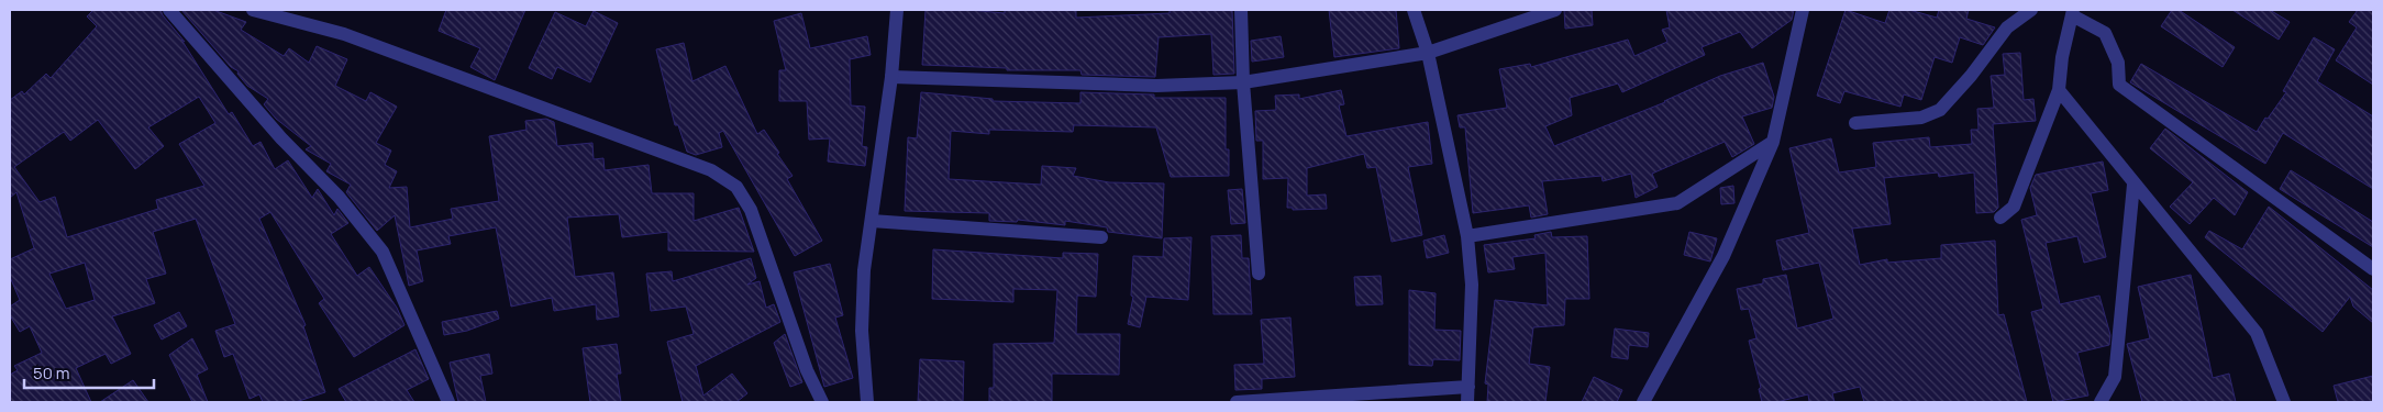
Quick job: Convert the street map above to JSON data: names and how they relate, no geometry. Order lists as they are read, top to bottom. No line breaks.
{"scale_bar":"50 m"}
